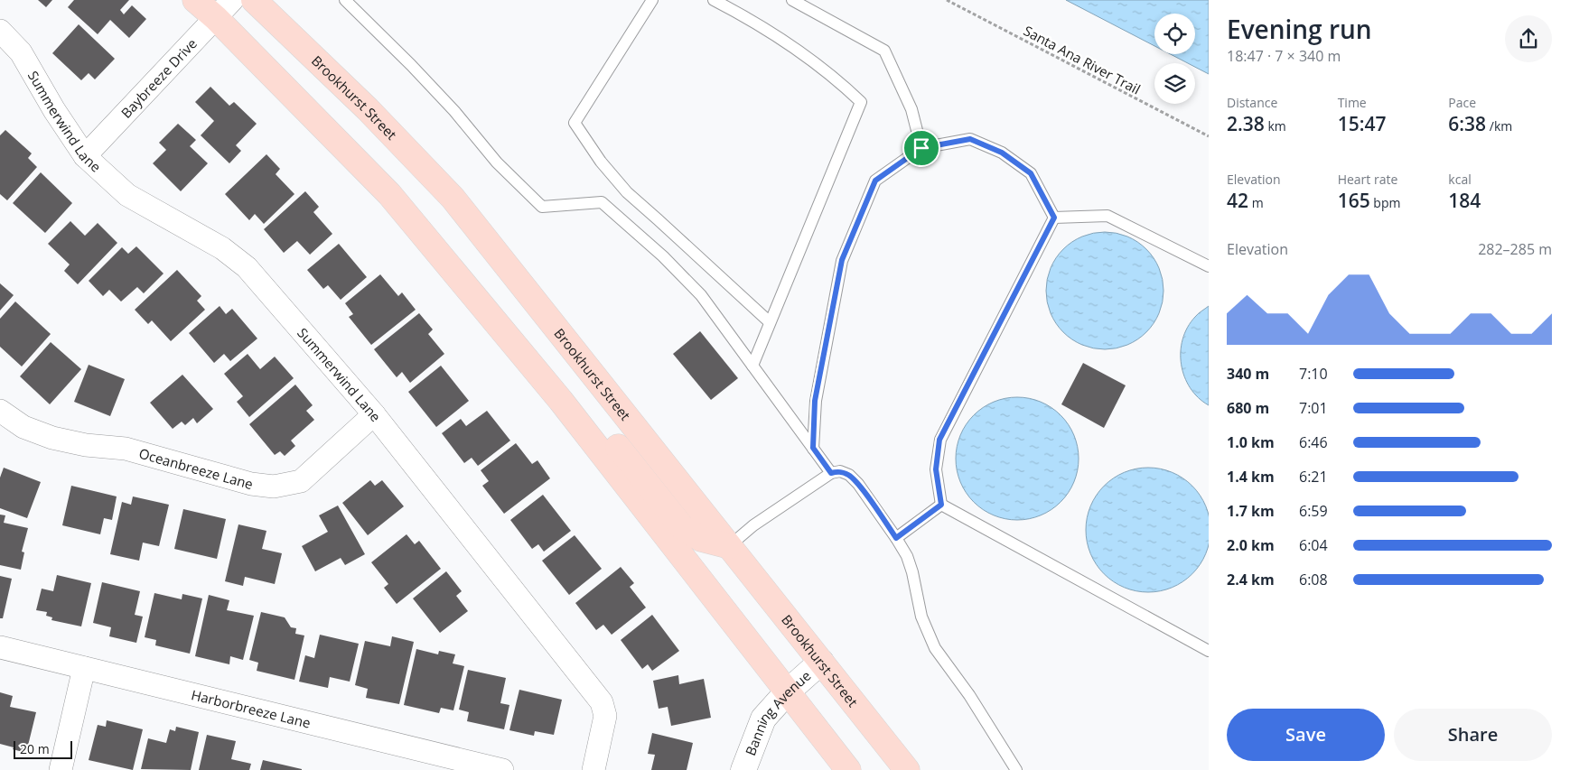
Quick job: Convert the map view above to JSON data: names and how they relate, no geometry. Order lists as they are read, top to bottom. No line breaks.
{"streets":{"main road":["Brookhurst Street"],"street":["Baybreeze Drive","Summerwind Lane","Oceanbreeze Lane","Harborbreeze Lane","Banning Avenue"],"path":["Santa Ana River Trail"]},"crossings":[["Baybreeze Drive","Summerwind Lane"],["Brookhurst Street","Banning Avenue"],["Summerwind Lane","Oceanbreeze Lane"]],"scale_bar":"20 m","page":{"heading":["Evening run","18:47 · 7 × 340 m"],"stats":[["Distance","2.38 km"],["Time","15:47"],["Pace","6:38 /km"],["Elevation","42 m"],["Heart rate","165 bpm"],["kcal","184"]],"chart":["Elevation","282–285 m"],"list":[{"name":"340 m","note":"7:10"},{"name":"680 m","note":"7:01"},{"name":"1.0 km","note":"6:46"},{"name":"1.4 km","note":"6:21"},{"name":"1.7 km","note":"6:59"},{"name":"2.0 km","note":"6:04"},{"name":"2.4 km","note":"6:08"}],"buttons":["Save","Share"],"scale":"20 m"}}
